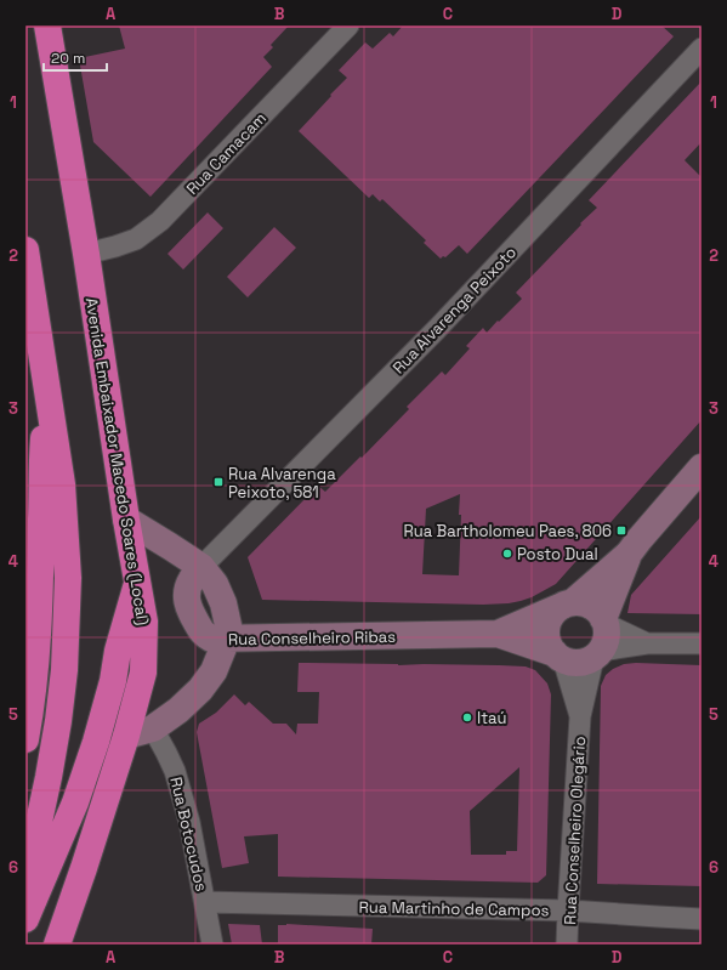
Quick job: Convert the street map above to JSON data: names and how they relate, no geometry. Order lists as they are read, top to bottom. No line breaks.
{"streets":{"highway":["Avenida Embaixador Macedo Soares (Local)"],"street":["Rua Camacam","Rua Alvarenga Peixoto","Rua Conselheiro Ribas","Rua Conselheiro Olegário","Rua Botocudos","Rua Martinho de Campos"]},"crossings":[["Rua Camacam","Avenida Embaixador Macedo Soares (Local)"],["Rua Alvarenga Peixoto","Rua Conselheiro Ribas"],["Rua Conselheiro Ribas","Rua Conselheiro Olegário"],["Rua Conselheiro Olegário","Rua Martinho de Campos"],["Rua Botocudos","Rua Martinho de Campos"]],"places":{"transit":["Rua Alvarenga Peixoto, 581","Rua Bartholomeu Paes, 806"],"other":["Posto Dual","Itaú"]},"scale_bar":"20 m","grid":{"columns":["A","B","C","D"],"rows":["1","2","3","4","5","6"]}}
